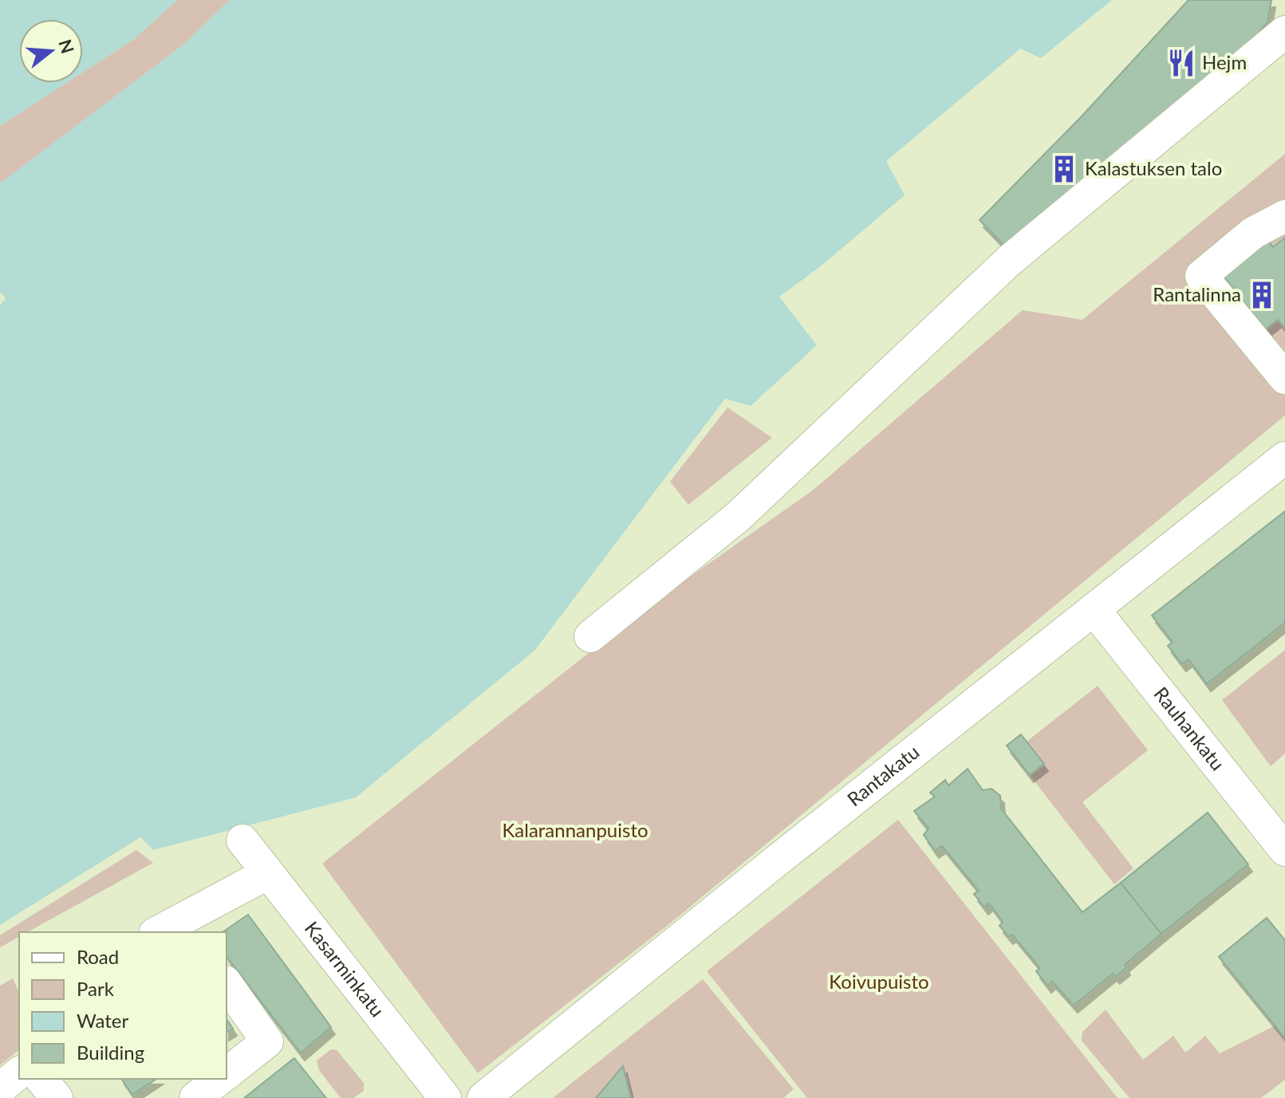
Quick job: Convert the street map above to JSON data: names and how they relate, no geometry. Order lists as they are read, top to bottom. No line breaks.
{"streets":{"street":["Rauhankatu","Rantakatu","Kasarminkatu"]},"crossings":[["Rauhankatu","Rantakatu"]],"parks":["Kalarannanpuisto","Koivupuisto"],"places":{"restaurant":["Hejm"],"building":["Kalastuksen talo","Rantalinna"]},"legend":["Road","Park","Water","Building"],"north":"right"}
